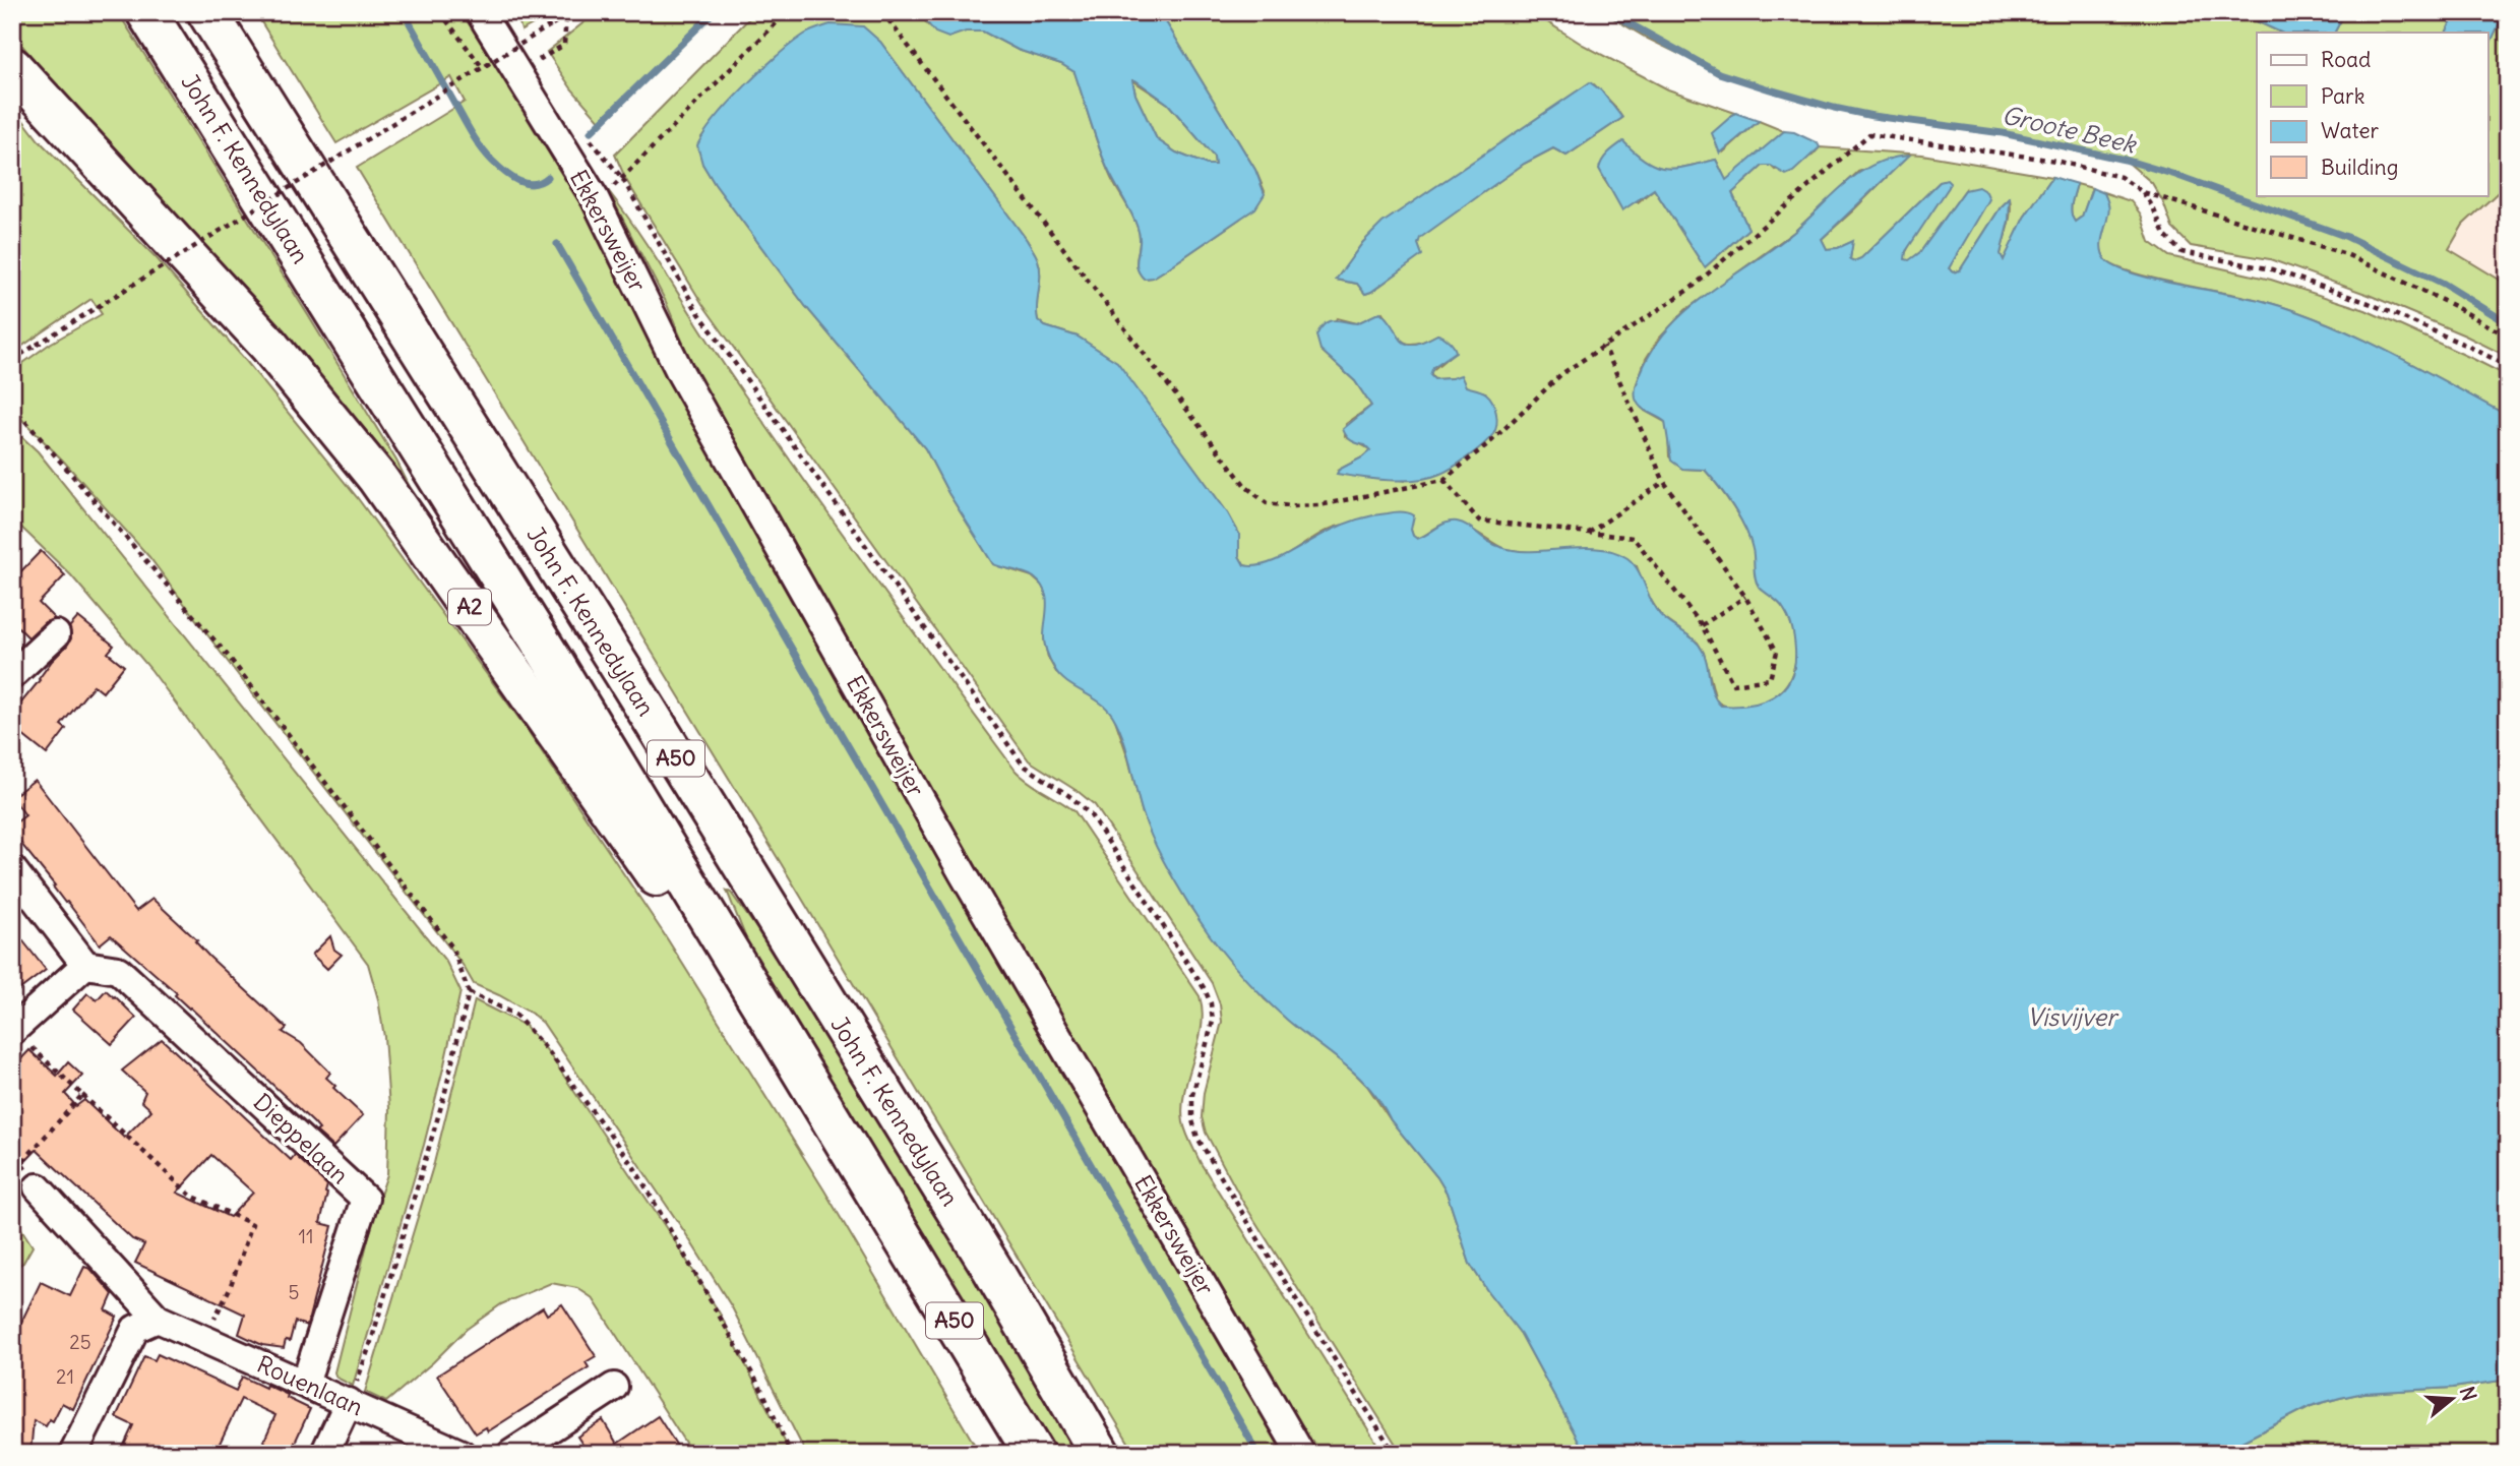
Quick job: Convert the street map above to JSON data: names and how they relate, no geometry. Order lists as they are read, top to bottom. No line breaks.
{"streets":{"highway":["John F. Kennedylaan","A2","A50"],"street":["Ekkersweijer","Dieppelaan","Rouenlaan"]},"crossings":[["John F. Kennedylaan","A2"],["John F. Kennedylaan","A50"],["Dieppelaan","Rouenlaan"]],"water":["Groote Beek","Visvijver"],"house_numbers":["11","5","25","21"],"legend":["Road","Park","Water","Building"],"north":"right"}
